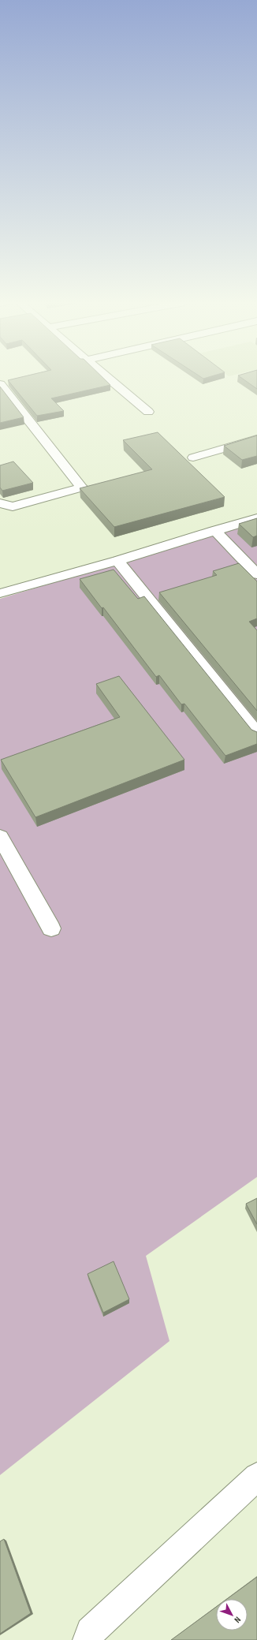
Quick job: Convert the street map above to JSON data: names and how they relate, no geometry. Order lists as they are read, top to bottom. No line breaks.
{"north":"bottom right"}
